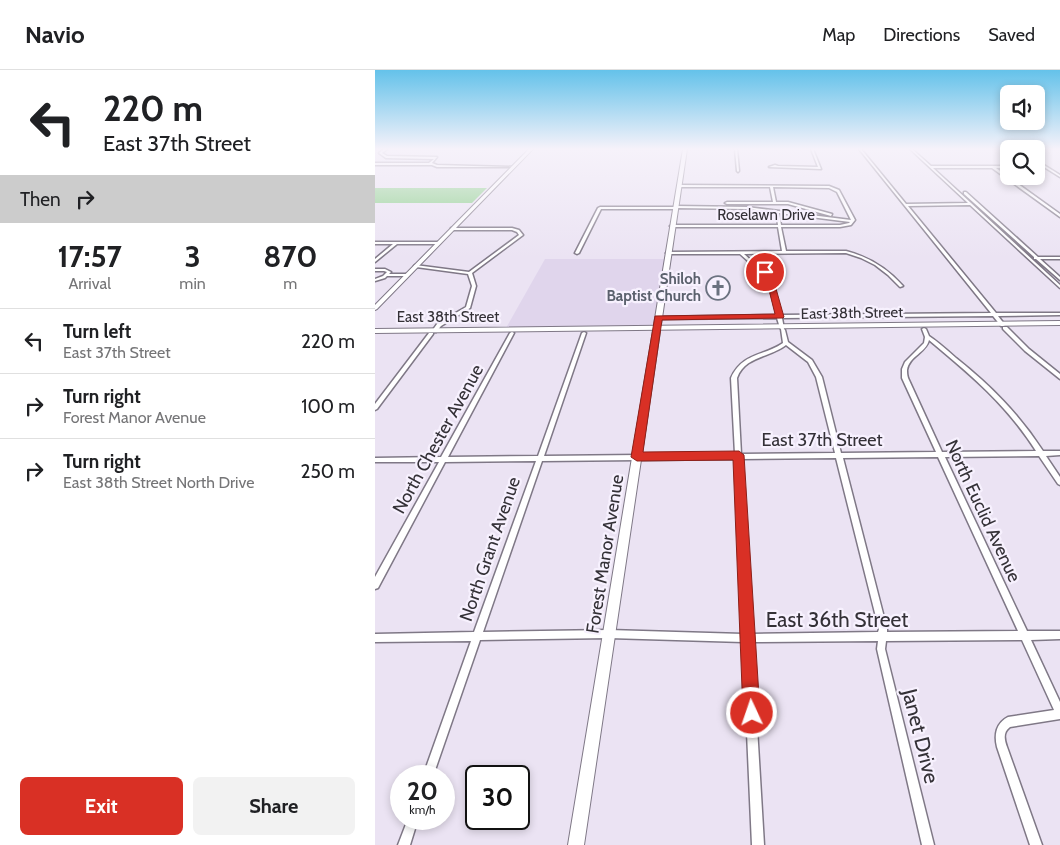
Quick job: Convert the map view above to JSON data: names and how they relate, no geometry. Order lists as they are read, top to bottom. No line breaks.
{"streets":{"main road":["East 38th Street"],"street":["Roselawn Drive","North Chester Avenue","East 37th Street","North Euclid Avenue","North Grant Avenue","Forest Manor Avenue","East 36th Street","Janet Drive"]},"crossings":[["Roselawn Drive","Forest Manor Avenue"],["East 38th Street","North Chester Avenue"],["East 38th Street","North Grant Avenue"],["East 38th Street","Forest Manor Avenue"],["North Chester Avenue","East 37th Street"],["East 37th Street","North Euclid Avenue"],["East 37th Street","North Grant Avenue"],["East 37th Street","Forest Manor Avenue"],["East 37th Street","Janet Drive"],["North Euclid Avenue","East 36th Street"],["North Grant Avenue","East 36th Street"],["Forest Manor Avenue","East 36th Street"],["East 36th Street","Janet Drive"]],"places":{"church":["Shiloh Baptist Church"]},"page":{"header":"Navio","nav":["Map","Directions","Saved"],"turn":["220 m","East 37th Street"],"then":"Then","eta":["17:57","Arrival","3","min","870","m"],"list":[{"name":"Turn left","note":"East 37th Street","value":"220 m"},{"name":"Turn right","note":"Forest Manor Avenue","value":"100 m"},{"name":"Turn right","note":"East 38th Street North Drive","value":"250 m"}],"speed":"20 km/h","limit":"30","buttons":["Exit","Share"]}}
